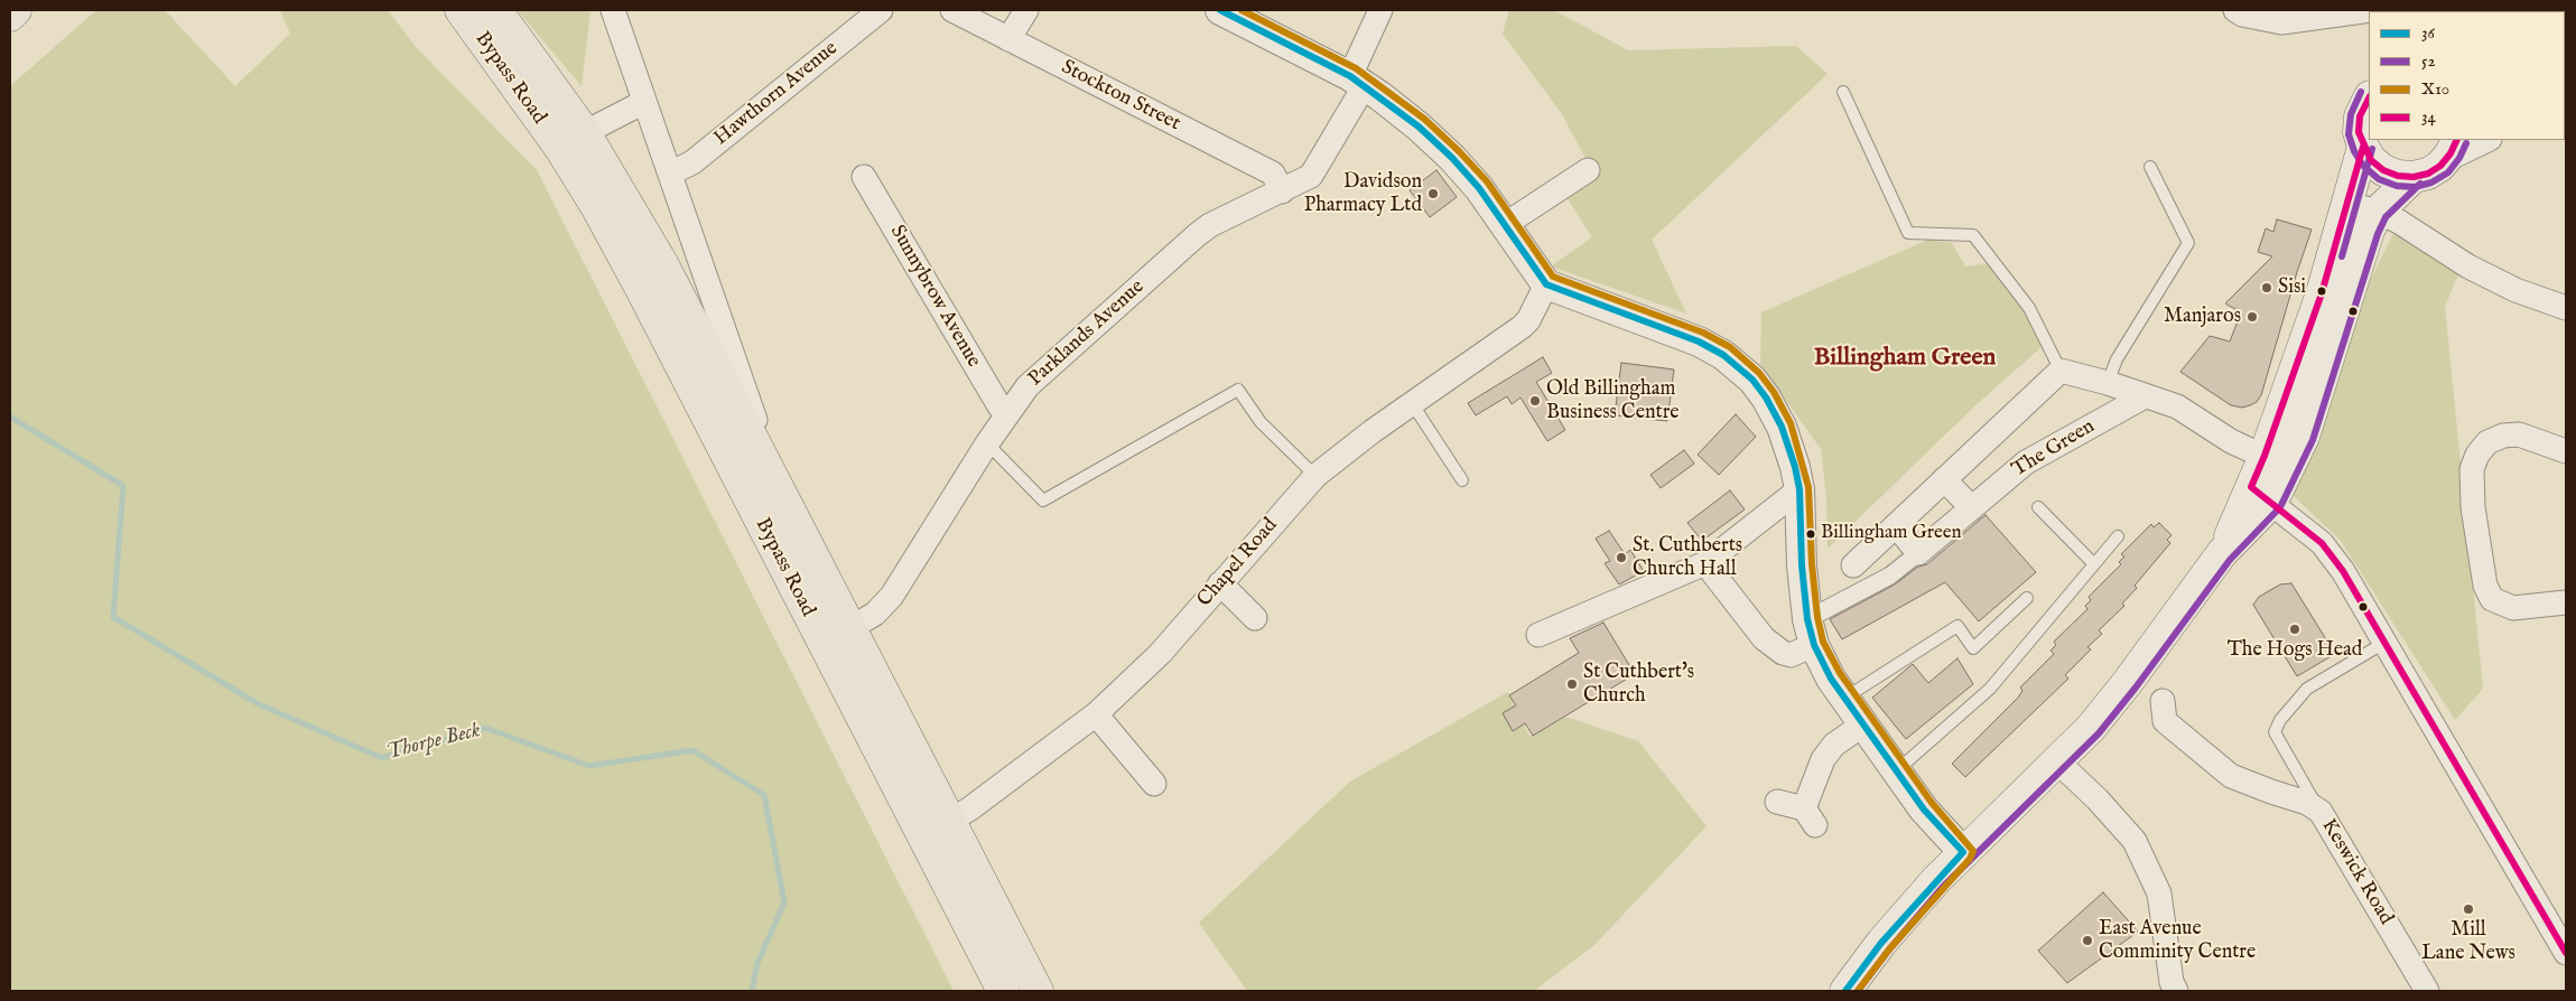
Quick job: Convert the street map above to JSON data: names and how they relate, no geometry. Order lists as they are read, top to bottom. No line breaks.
{"streets":{"main road":["Bypass Road"],"street":["Hawthorn Avenue","Stockton Street","Sunnybrow Avenue","Parklands Avenue","The Green","Chapel Road","Keswick Road"]},"crossings":[["Bypass Road","Hawthorn Avenue"],["Bypass Road","Parklands Avenue"],["Bypass Road","Chapel Road"],["Stockton Street","Parklands Avenue"],["Sunnybrow Avenue","Parklands Avenue"]],"districts":["Billingham Green"],"water":["Thorpe Beck"],"places":["Davidson Pharmacy Ltd","Sisi","Manjaros","Old Billingham Business Centre","Billingham Green","St. Cuthberts Church Hall","The Hogs Head","St Cuthbert's Church","Mill Lane News","East Avenue Comminity Centre"],"lines":["transit line 36","transit line X10","transit line 52","transit line 34"],"legend":["36","52","X10","34"]}
